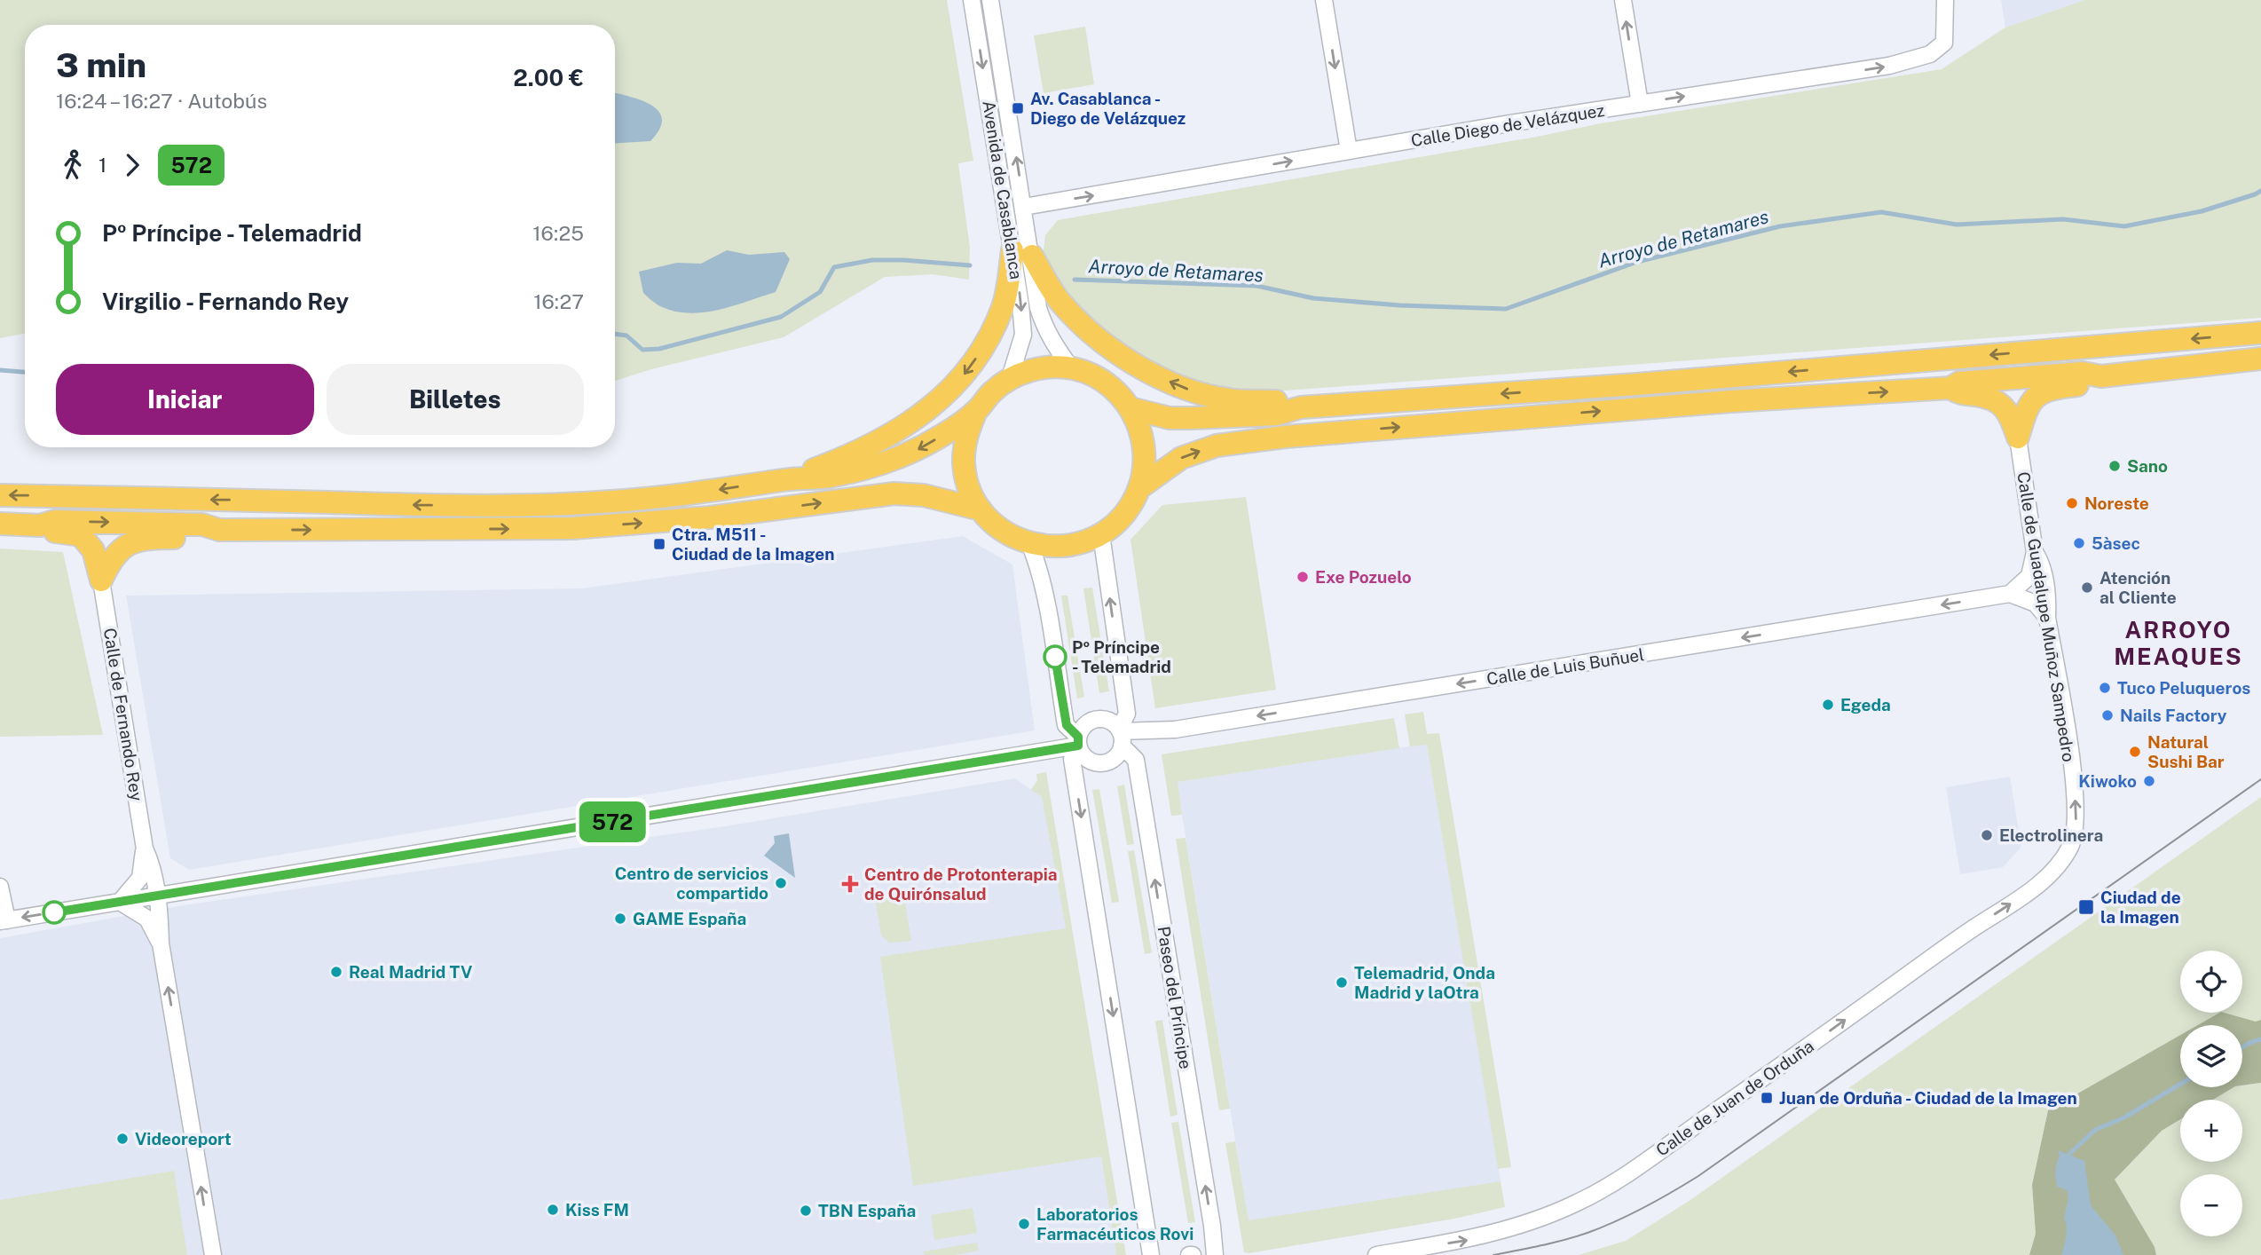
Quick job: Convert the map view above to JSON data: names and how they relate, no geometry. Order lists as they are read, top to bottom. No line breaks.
{"streets":{"street":["Calle Diego de Velázquez","Avenida de Casablanca","Calle de Guadalupe Muñoz Sampedro","Calle de Luis Buñuel","Calle de Fernando Rey","Paseo del Príncipe","Calle de Juan de Orduña"]},"crossings":[["Calle Diego de Velázquez","Avenida de Casablanca"],["Calle de Guadalupe Muñoz Sampedro","Calle de Juan de Orduña"],["Calle de Luis Buñuel","Paseo del Príncipe"]],"one_way":["Calle Diego de Velázquez","Calle de Guadalupe Muñoz Sampedro","Calle de Luis Buñuel","Calle de Fernando Rey","Calle de Juan de Orduña"],"districts":["ARROYO MEAQUES"],"water":["Arroyo de Retamares"],"places":{"transit":["Av. Casablanca - Diego de Velázquez","Ctra. M511 - Ciudad de la Imagen","Ciudad de la Imagen","Juan de Orduña - Ciudad de la Imagen"],"other":["Sano","Noreste","5àsec","Exe Pozuelo","Atención al Cliente","Pº Príncipe - Telemadrid","Tuco Peluqueros","Egeda","Nails Factory","Natural Sushi Bar","Kiwoko","Electrolinera","Centro de servicios compartido","GAME España","Real Madrid TV","Telemadrid, Onda Madrid y laOtra","Videoreport","Kiss FM","TBN España","Laboratorios Farmacéuticos Rovi"],"health":["Centro de Protonterapia de Quirónsalud"]},"lines":["bus line 572"],"page":{"on_map":"572","heading":["3 min","16:24 – 16:27 · Autobús","2.00 €"],"legs":["1","572"],"list":[{"name":"Pº Príncipe - Telemadrid","value":"16:25"},{"name":"Virgilio - Fernando Rey","value":"16:27"}],"buttons":["Iniciar","Billetes"],"map_buttons":["+","−"]}}
